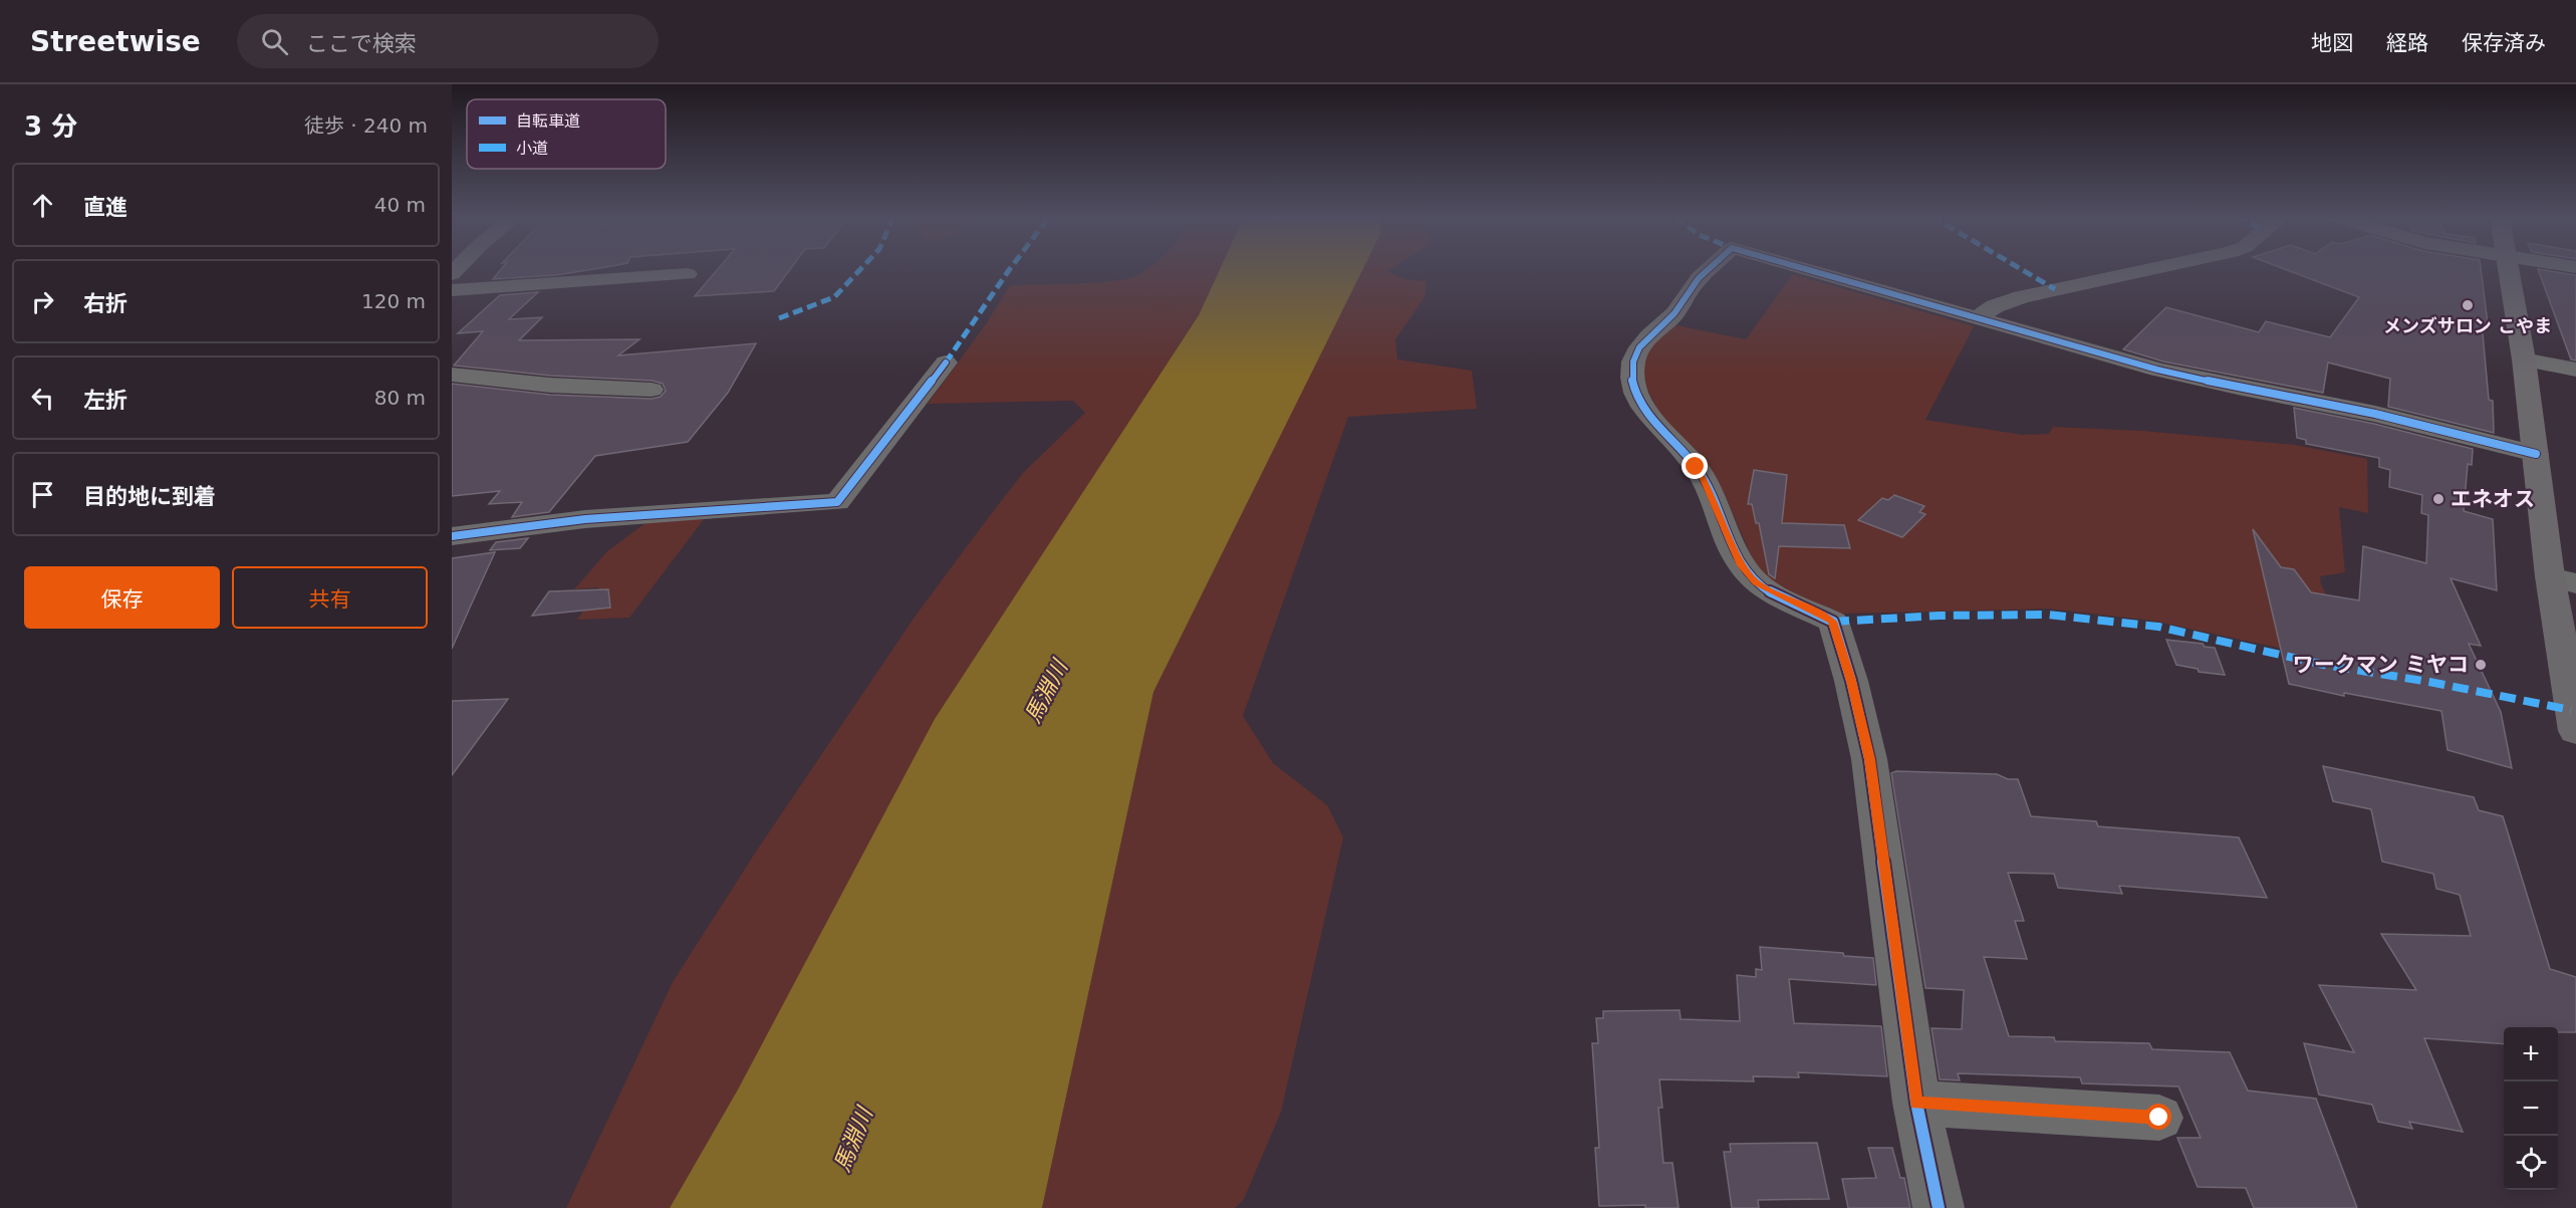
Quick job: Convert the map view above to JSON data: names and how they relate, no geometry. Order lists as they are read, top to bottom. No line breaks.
{"water":["馬淵川"],"places":["メンズサロン こやま","エネオス","ワークマン ミヤコ"],"legend":["自転車道","小道"],"page":{"header":"Streetwise","search":"ここで検索","nav":["地図","経路","保存済み"],"heading":["3 分","徒歩 · 240 m"],"list":[["直進","40 m"],["右折","120 m"],["左折","80 m"],"目的地に到着"],"buttons":["保存","共有"],"map_buttons":["+","−"]}}
